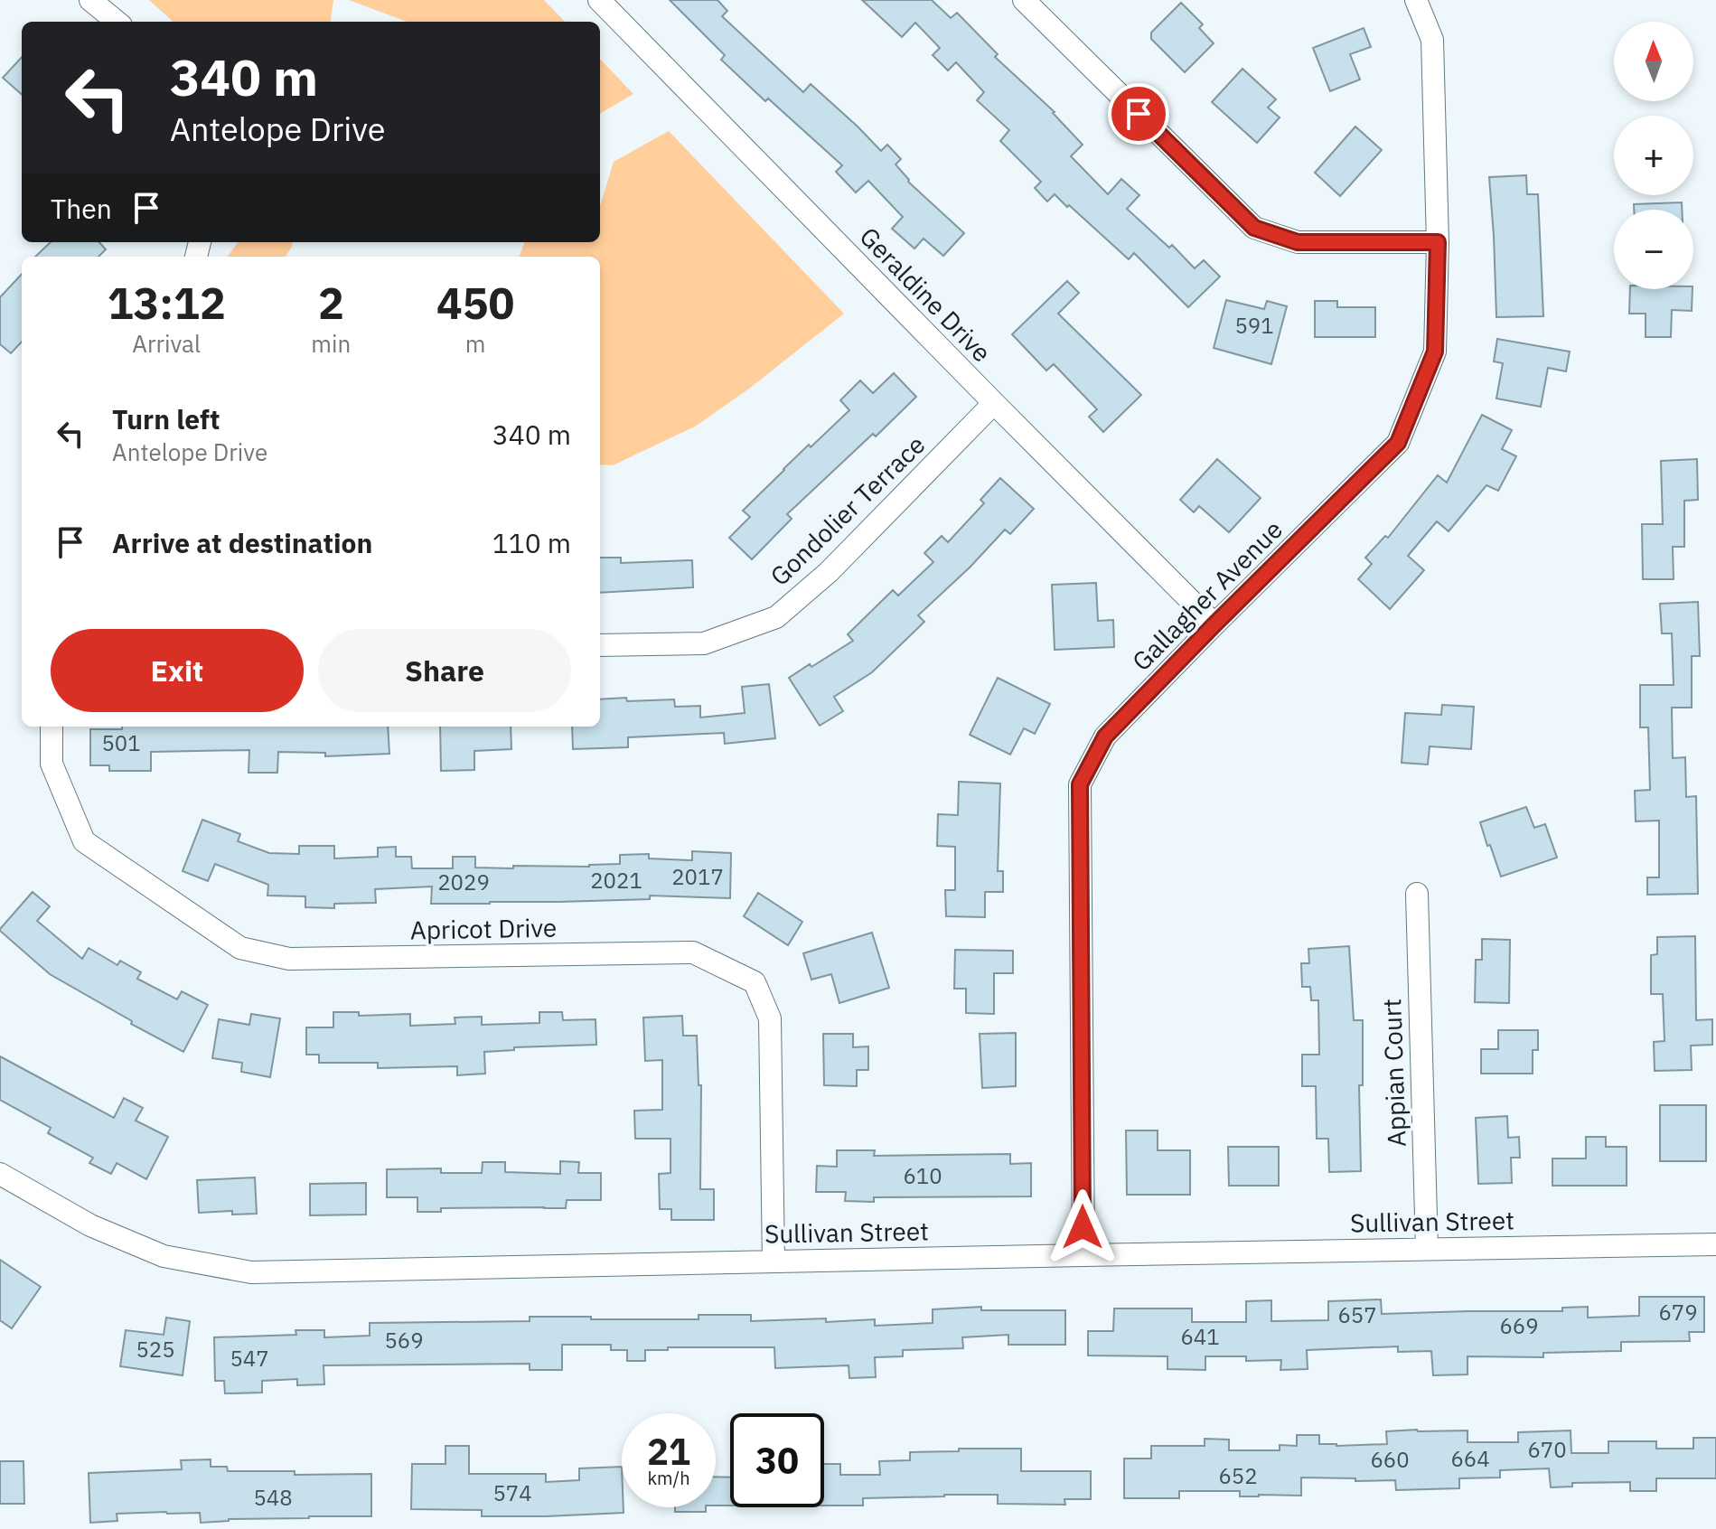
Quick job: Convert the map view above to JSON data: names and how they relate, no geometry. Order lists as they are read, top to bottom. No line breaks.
{"streets":{"street":["Geraldine Drive","Gondolier Terrace","Gallagher Avenue","Apricot Drive","Appian Court","Sullivan Street"]},"crossings":[["Geraldine Drive","Gondolier Terrace"],["Geraldine Drive","Gallagher Avenue"],["Gallagher Avenue","Sullivan Street"],["Apricot Drive","Sullivan Street"],["Appian Court","Sullivan Street"]],"house_numbers":["591","501","2017","2021","2029","610","679","657","669","641","569","525","547","670","664","660","652","574","548"],"north":"top","page":{"map_buttons":["+","−"],"turn":["340 m","Antelope Drive"],"then":"Then","eta":["13:12","Arrival","2","min","450","m"],"list":[{"name":"Turn left","note":"Antelope Drive","value":"340 m"},{"name":"Arrive at destination","value":"110 m"}],"buttons":["Exit","Share"],"speed":"21 km/h","limit":"30"}}
